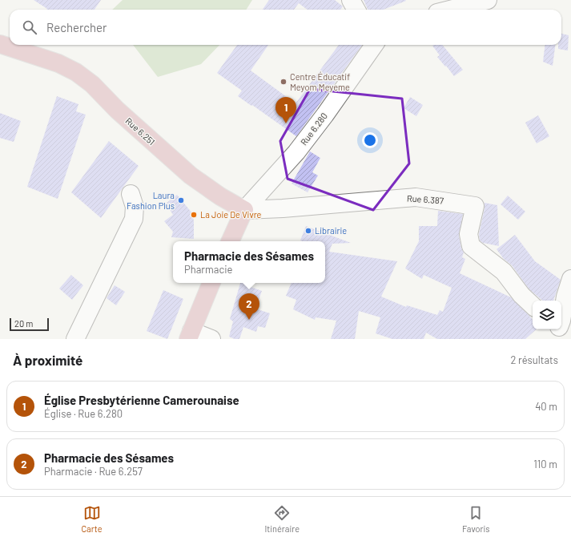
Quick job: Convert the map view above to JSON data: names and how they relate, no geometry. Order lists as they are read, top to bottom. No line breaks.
{"streets":{"main road":["Rue 6.251"],"street":["Rue 6.280","Rue 6.387"]},"crossings":[["Rue 6.280","Rue 6.251"],["Rue 6.280","Rue 6.387"],["Rue 6.251","Rue 6.387"]],"places":["Centre Éducatif Meyom Meyeme","Laura Fashion Plus","La Joie De Vivre","Librairie"],"scale_bar":"20 m","page":{"search":"Rechercher","pins":["1","2"],"popup":["Pharmacie des Sésames","Pharmacie"],"scale":"20 m","heading":["À proximité","2 résultats"],"list":[{"mark":"1","name":"Église Presbytérienne Camerounaise","note":"Église · Rue 6.280","value":"40 m"},{"mark":"2","name":"Pharmacie des Sésames","note":"Pharmacie · Rue 6.257","value":"110 m"}],"nav":["Carte","Itinéraire","Favoris"]}}
